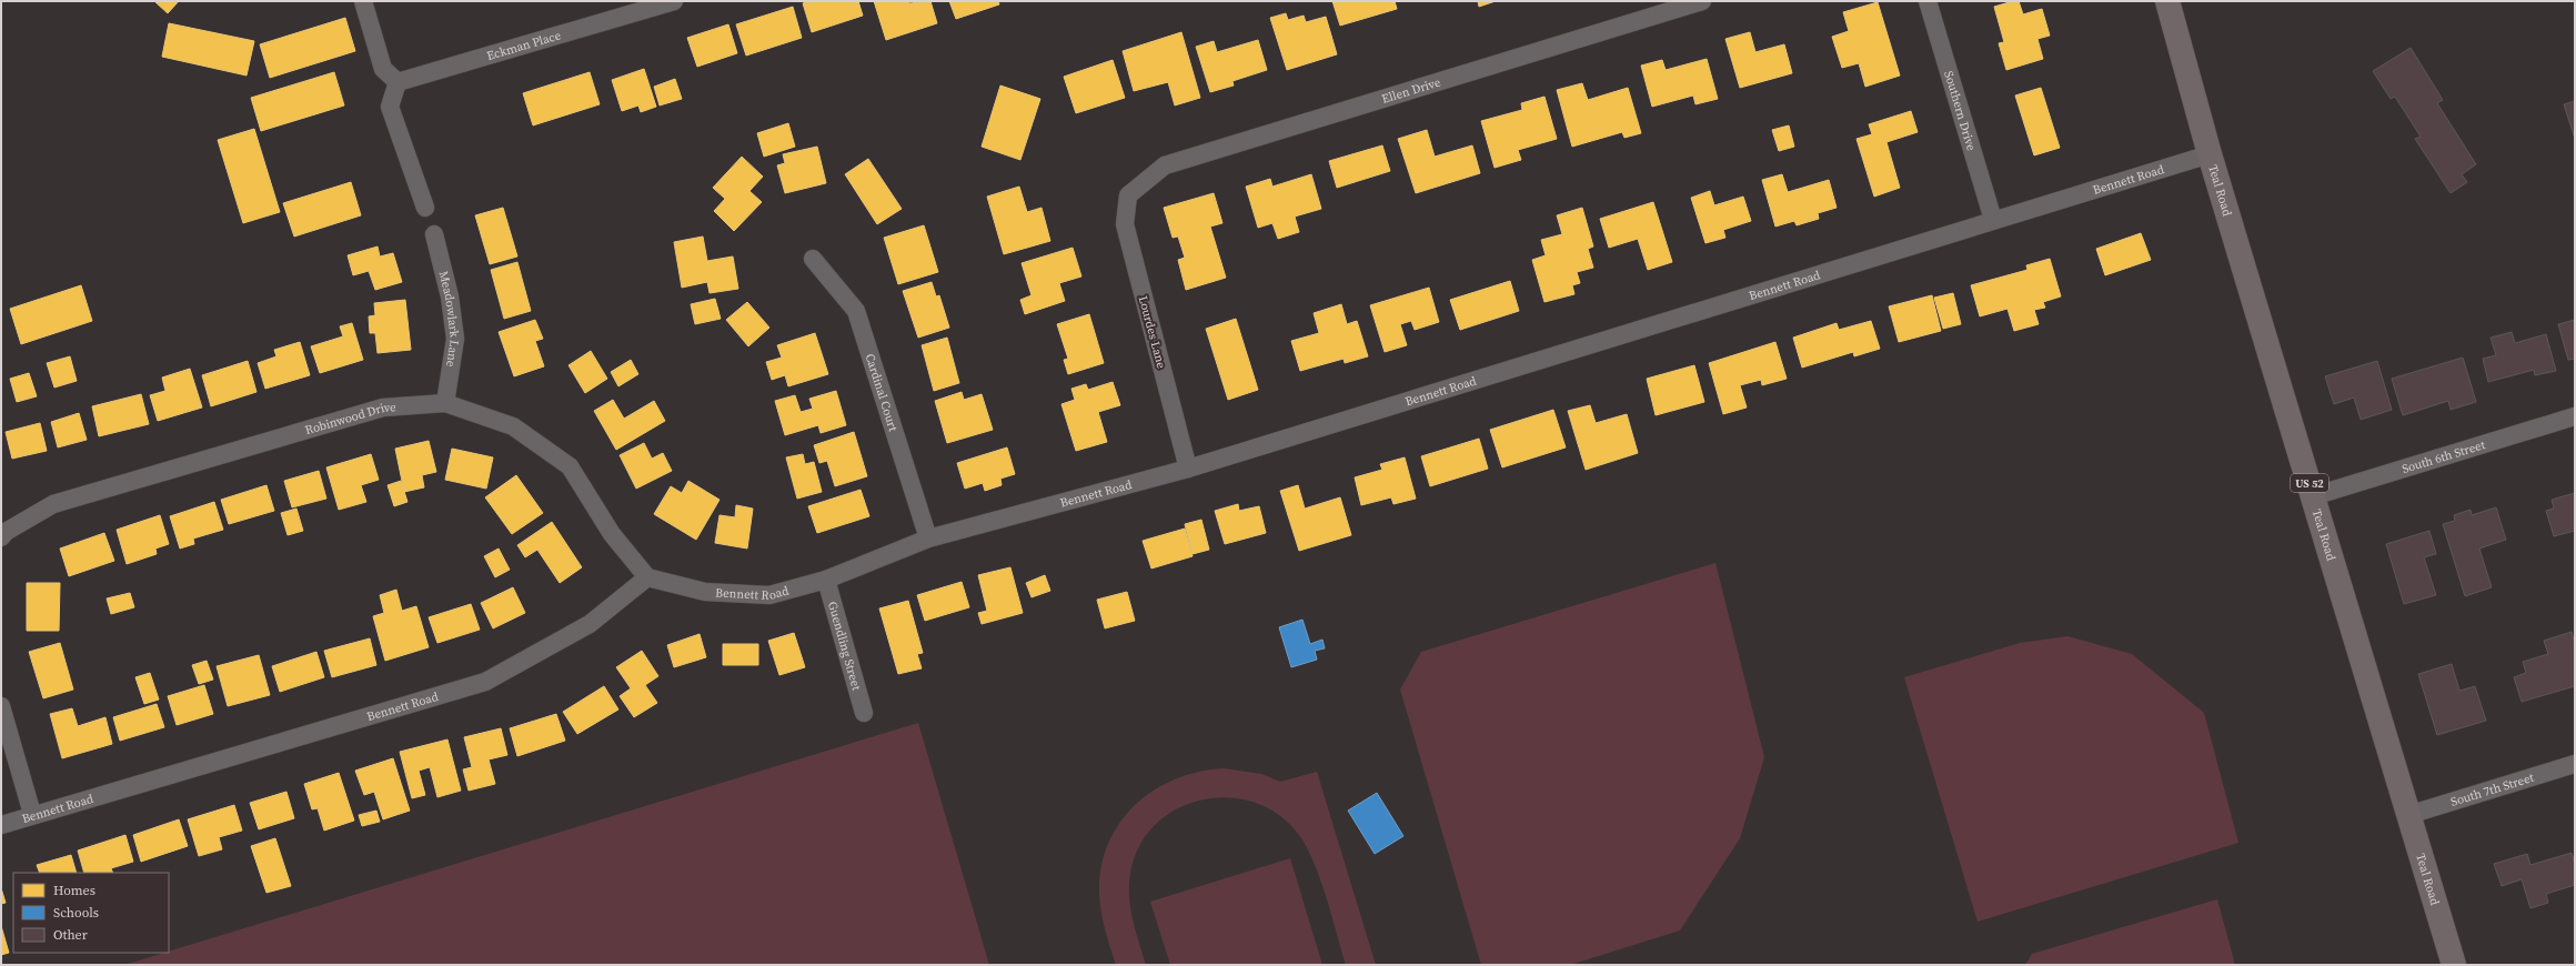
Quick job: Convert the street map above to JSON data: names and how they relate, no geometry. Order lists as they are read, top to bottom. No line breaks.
{"streets":{"main road":["Teal Road","US 52"],"street":["Eckman Place","Ellen Drive","Southern Drive","Bennett Road","Meadowlark Lane","Lourdes Lane","Cardinal Court","Robinwood Drive","South 6th Street","Guendling Street","South 7th Street"]},"crossings":[["Ellen Drive","Lourdes Lane"],["Southern Drive","Bennett Road"],["Bennett Road","Teal Road"],["Bennett Road","Lourdes Lane"],["Bennett Road","Cardinal Court"],["Bennett Road","Robinwood Drive"],["Bennett Road","Guendling Street"],["Teal Road","South 6th Street"],["Teal Road","South 7th Street"],["Meadowlark Lane","Robinwood Drive"]],"legend":["Homes","Schools","Other"]}
